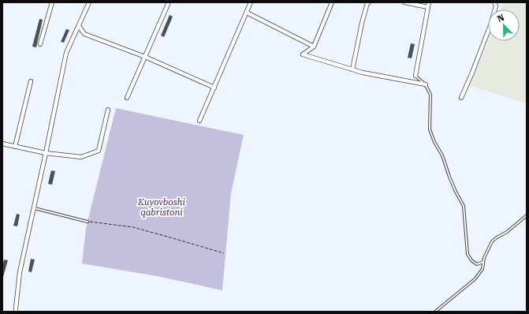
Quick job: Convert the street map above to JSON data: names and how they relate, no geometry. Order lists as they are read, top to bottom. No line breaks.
{"parks":["Kuyovboshi qabristoni"],"north":"top left"}
